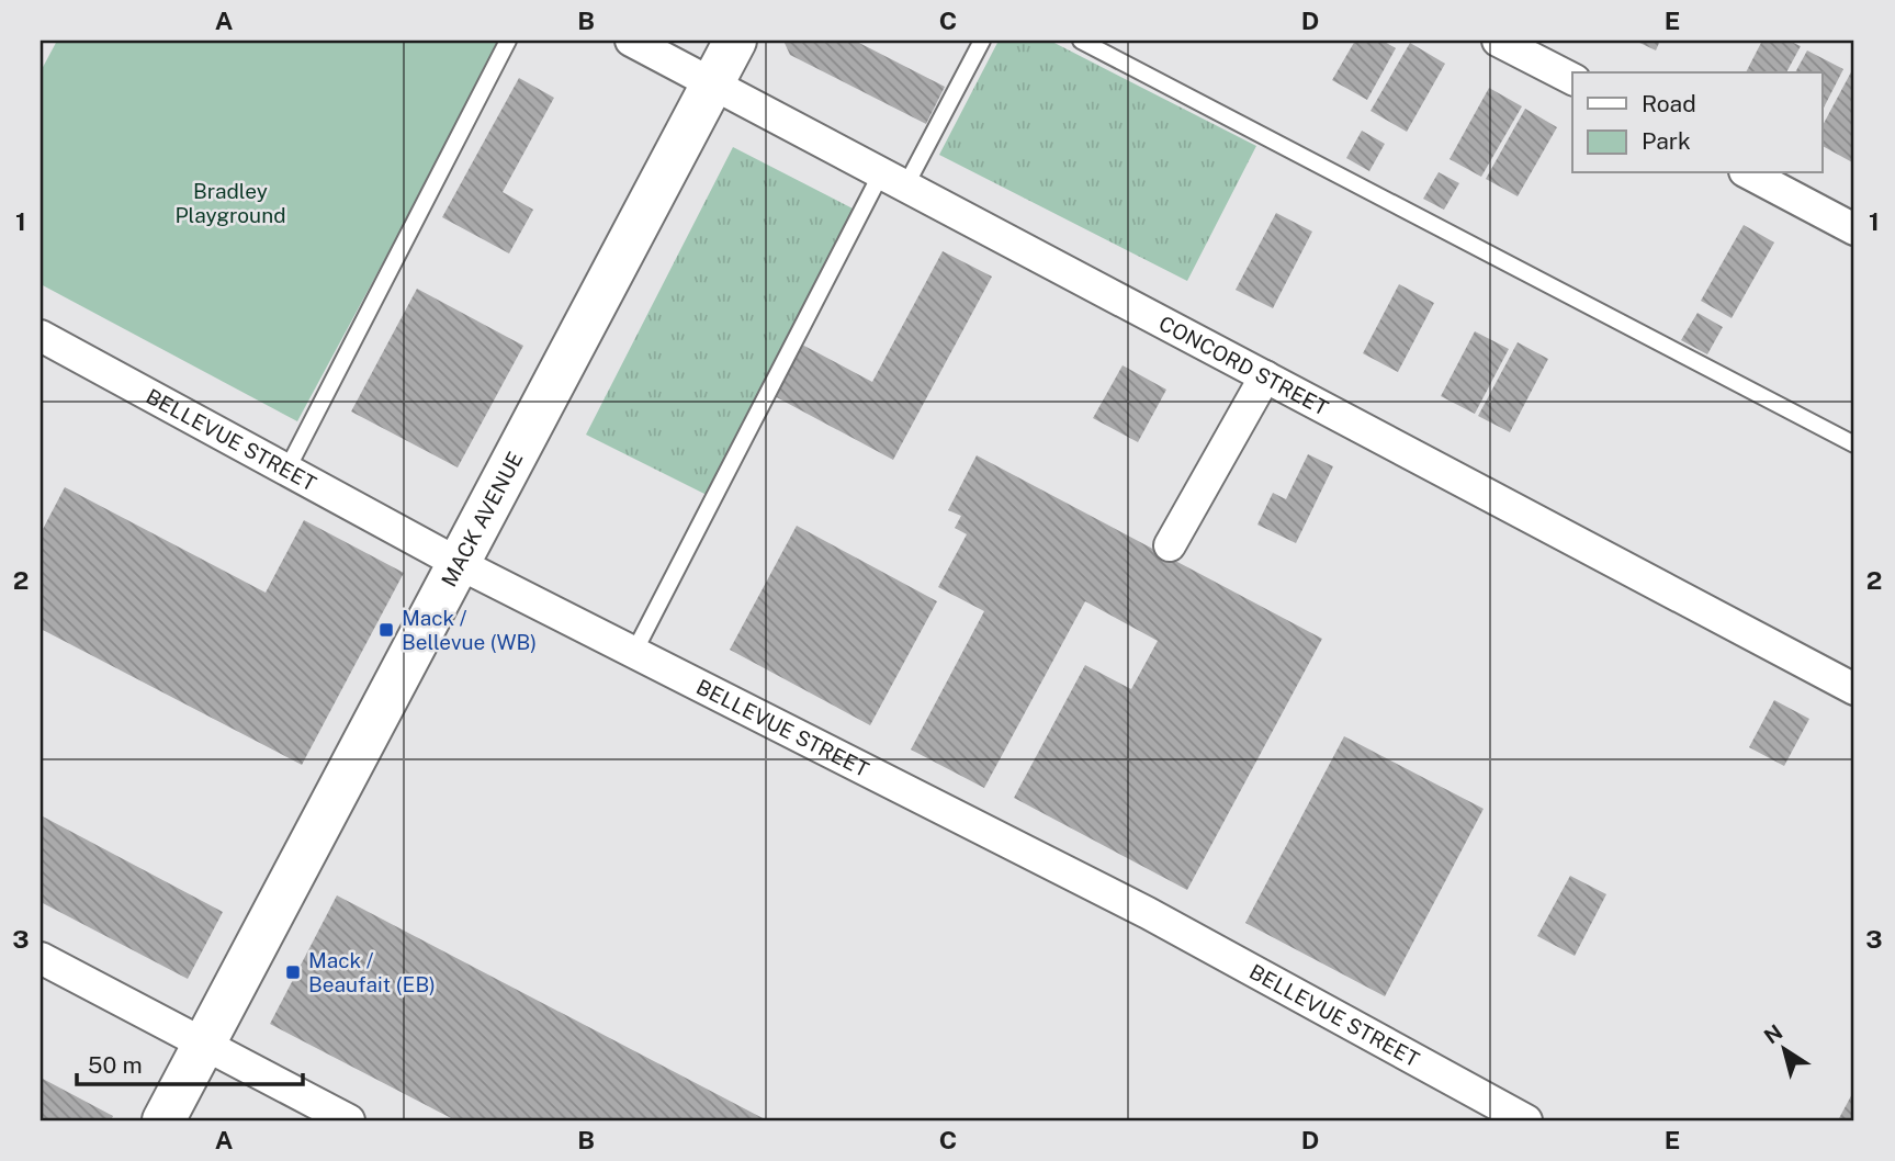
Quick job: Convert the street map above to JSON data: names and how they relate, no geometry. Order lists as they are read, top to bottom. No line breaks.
{"streets":{"main road":["MACK AVENUE"],"street":["CONCORD STREET","BELLEVUE STREET"]},"crossings":[["CONCORD STREET","MACK AVENUE"],["BELLEVUE STREET","MACK AVENUE"]],"parks":["Bradley Playground"],"places":{"transit":["Mack / Bellevue (WB)","Mack / Beaufait (EB)"]},"legend":["Road","Park"],"scale_bar":"50 m","north":"top left","grid":{"columns":["A","B","C","D","E"],"rows":["1","2","3"]}}
